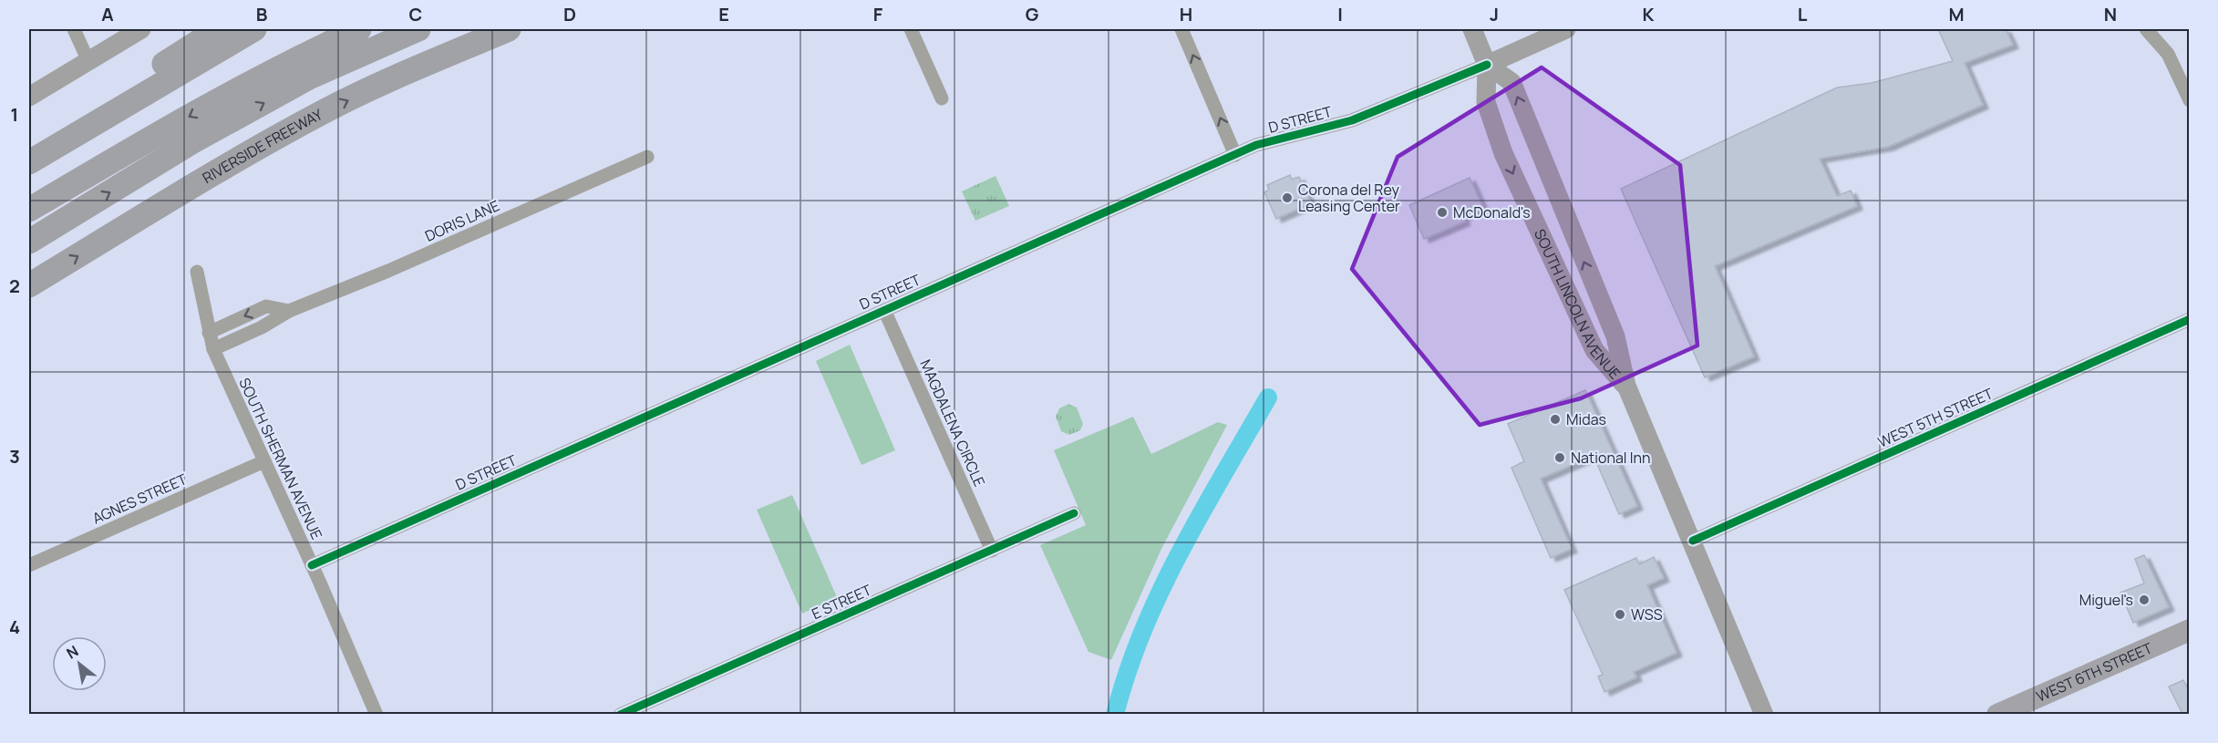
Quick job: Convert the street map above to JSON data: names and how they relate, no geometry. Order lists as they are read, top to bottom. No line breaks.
{"streets":{"highway":["RIVERSIDE FREEWAY"],"main road":["SOUTH LINCOLN AVENUE","WEST 6TH STREET"],"street":["D STREET","DORIS LANE","WEST 5TH STREET","MAGDALENA CIRCLE","SOUTH SHERMAN AVENUE","AGNES STREET","E STREET"]},"crossings":[["D STREET","SOUTH LINCOLN AVENUE"],["D STREET","MAGDALENA CIRCLE"],["D STREET","SOUTH SHERMAN AVENUE"],["DORIS LANE","SOUTH SHERMAN AVENUE"],["SOUTH LINCOLN AVENUE","WEST 5TH STREET"],["MAGDALENA CIRCLE","E STREET"],["SOUTH SHERMAN AVENUE","AGNES STREET"]],"places":["Corona del Rey Leasing Center","McDonald's","Midas","National Inn","Miguel's","WSS"],"north":"top left","grid":{"columns":["A","B","C","D","E","F","G","H","I","J","K","L","M","N"],"rows":["1","2","3","4"]}}
